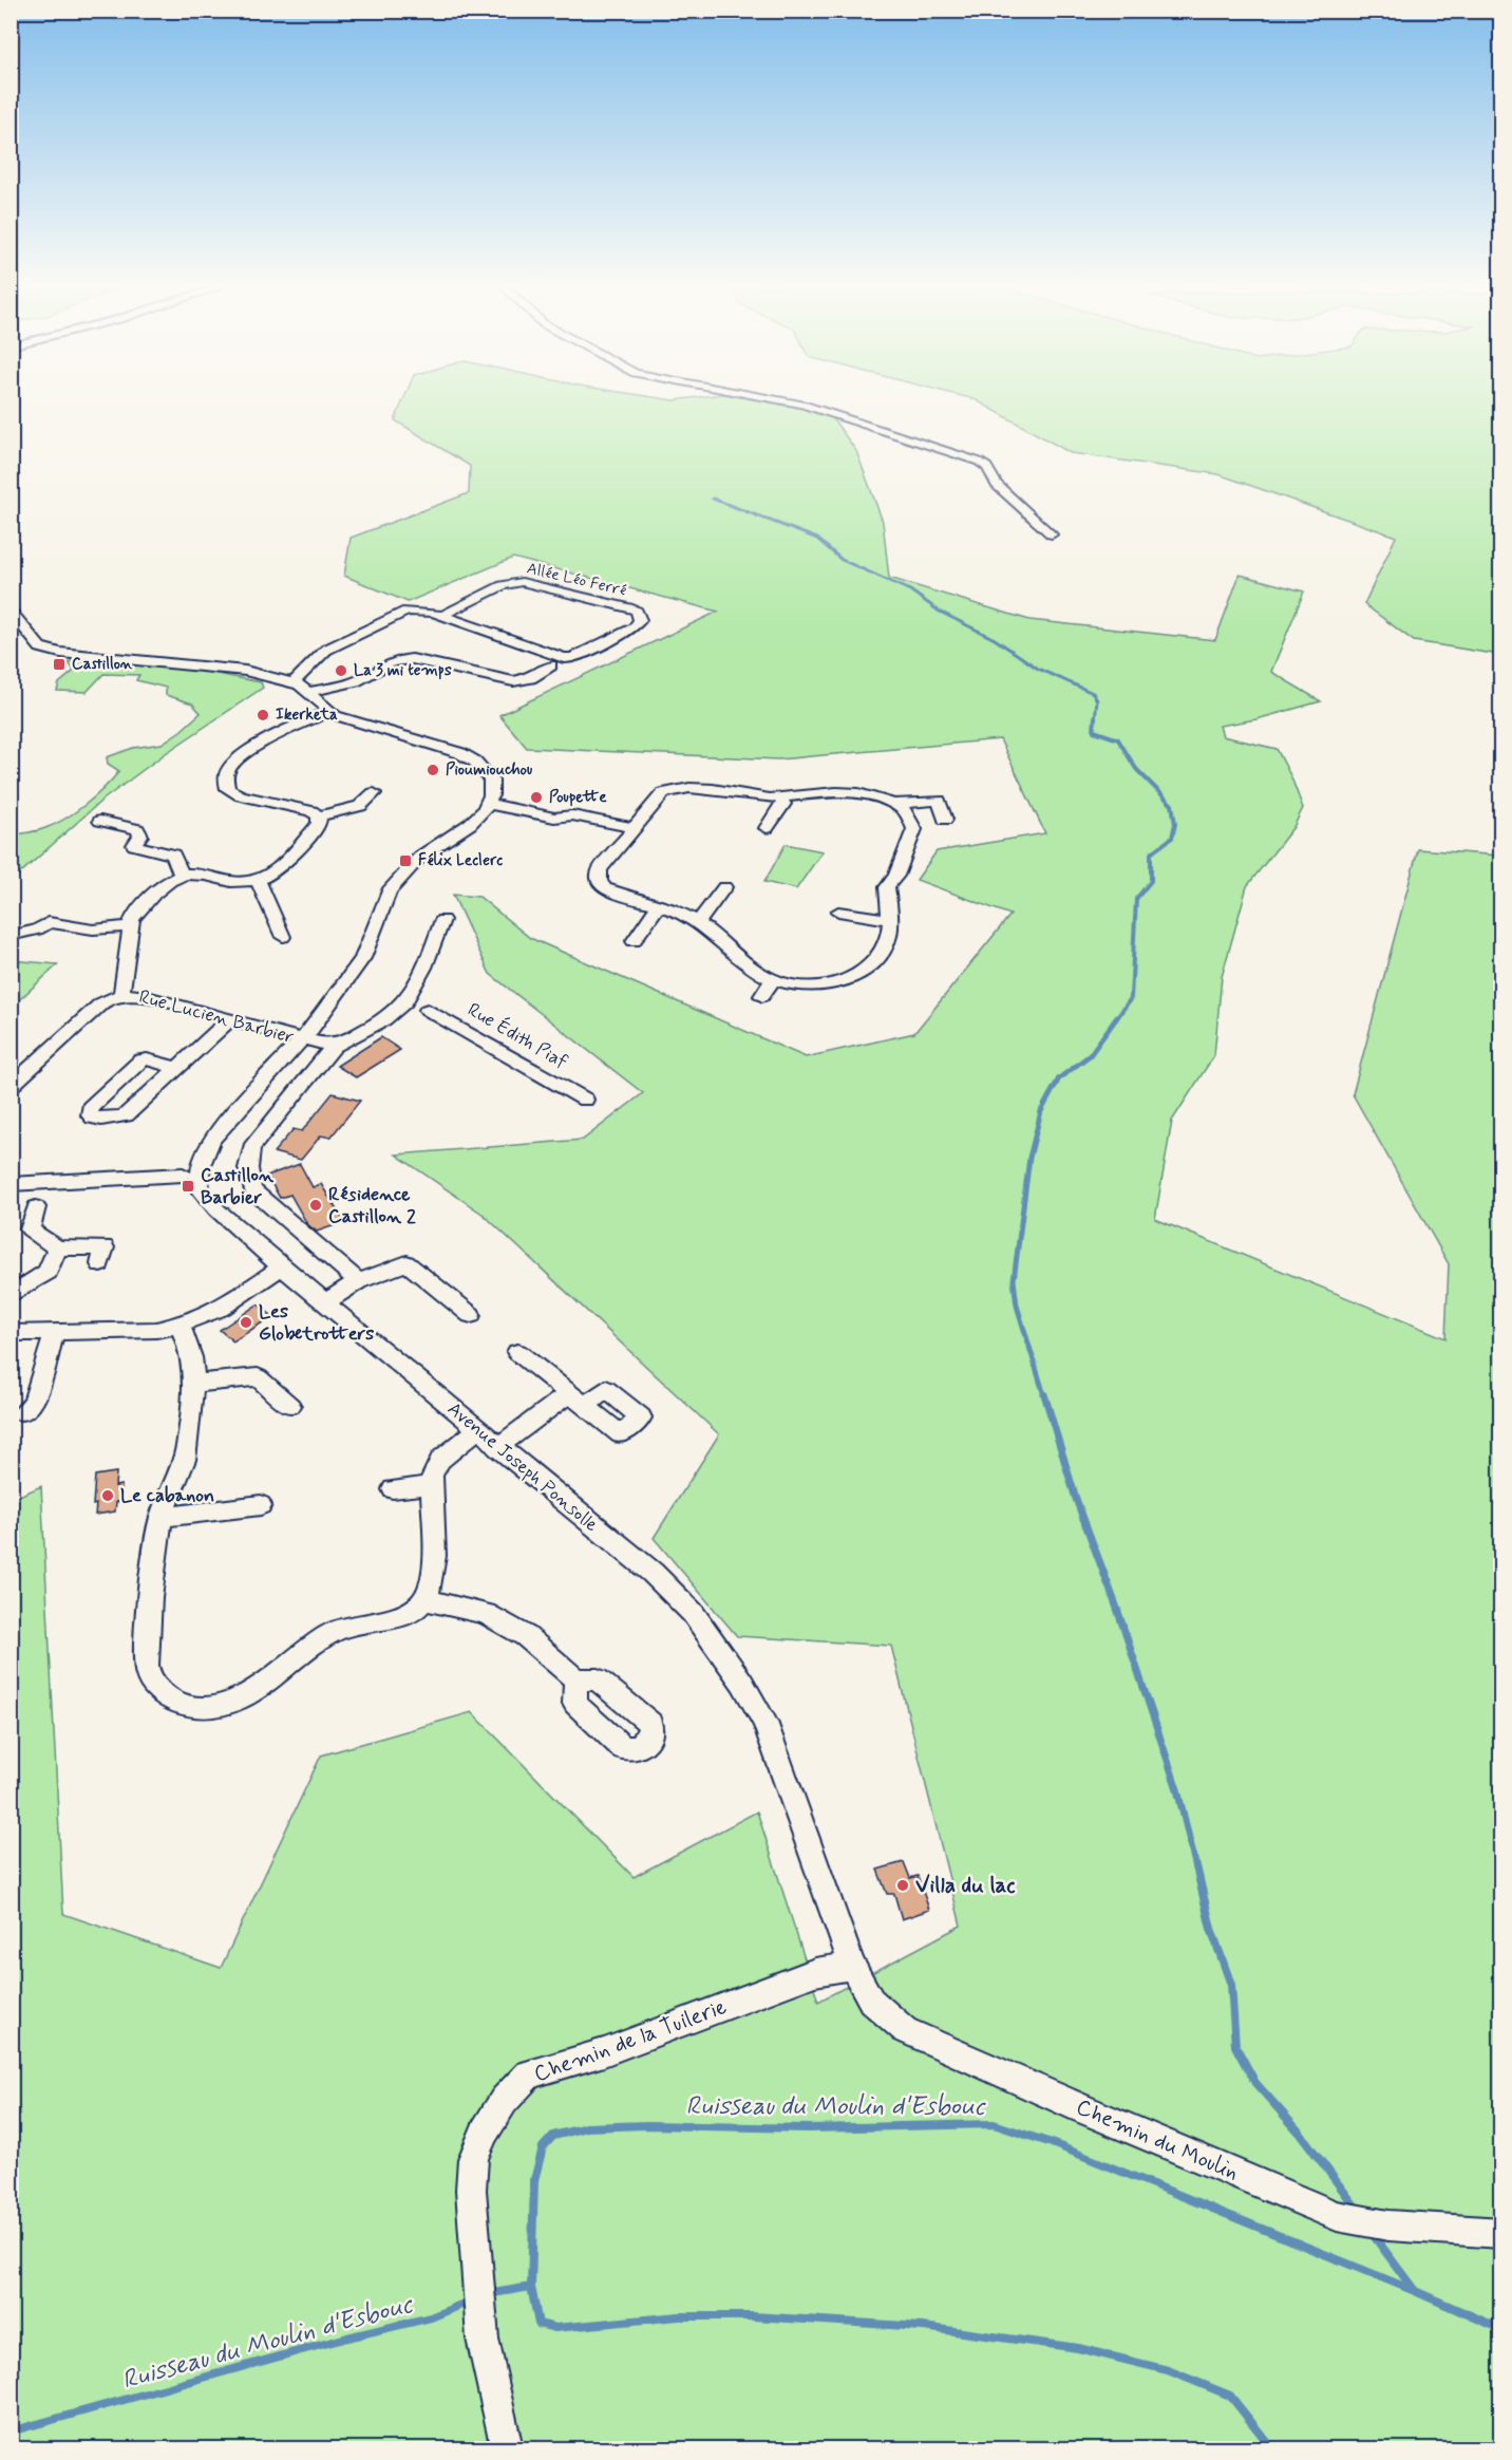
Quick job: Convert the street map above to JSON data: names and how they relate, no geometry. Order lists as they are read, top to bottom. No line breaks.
{"streets":{"street":["Allée Léo Ferré","Rue Lucien Barbier","Rue Édith Piaf","Avenue Joseph Ponsolle","Chemin de la Tuilerie","Chemin du Moulin"]},"crossings":[["Rue Lucien Barbier","Avenue Joseph Ponsolle"],["Avenue Joseph Ponsolle","Chemin de la Tuilerie"],["Avenue Joseph Ponsolle","Chemin du Moulin"],["Chemin de la Tuilerie","Chemin du Moulin"]],"water":["Ruisseau du Moulin d'Esbouc"],"places":{"transit":["Castillon","Félix Leclerc","Castillon Barbier"],"other":["La 3 mi temps","Ikerketa","Pioumiouchou","Poupette","Résidence Castillon 2","Les Globetrotters","Le cabanon","Villa du lac"]}}
